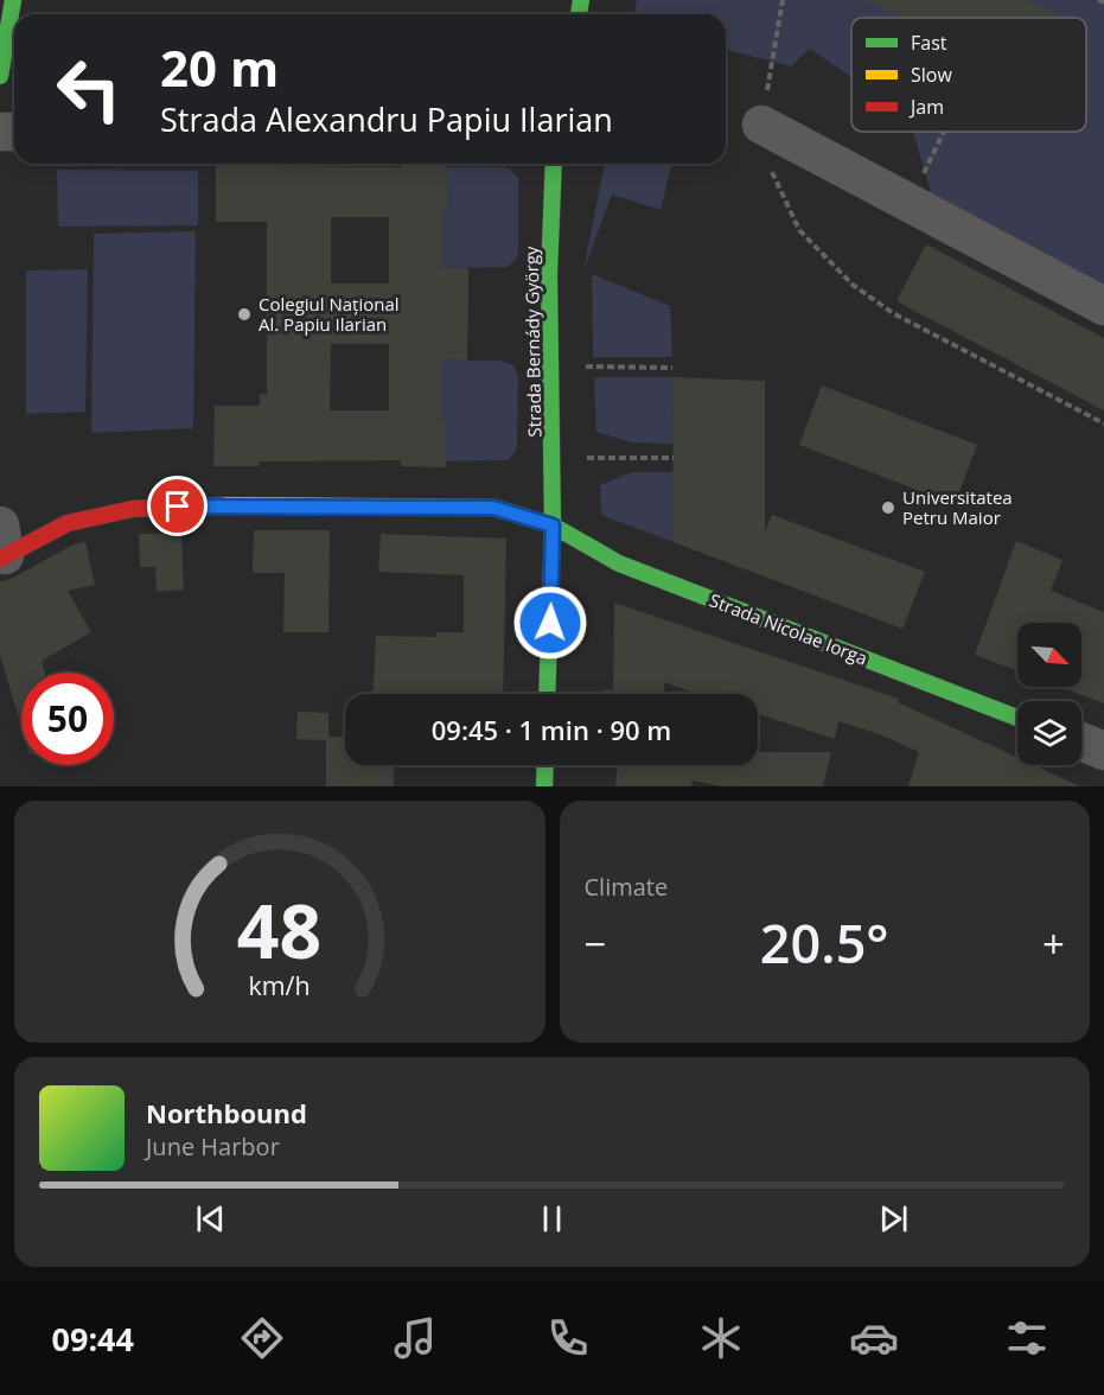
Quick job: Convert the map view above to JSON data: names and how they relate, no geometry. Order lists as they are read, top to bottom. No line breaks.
{"streets":{"street":["Strada Bernády György","Strada Nicolae Iorga"]},"crossings":[["Strada Bernády György","Strada Nicolae Iorga"]],"places":["Colegiul Național Al. Papiu Ilarian","Universitatea Petru Maior"],"legend":["Fast","Slow","Jam"],"north":"bottom right","page":{"turn":["20 m","Strada Alexandru Papiu Ilarian"],"limit":"50","trip":"09:45 · 1 min · 90 m","tile":"Climate","heat":["−","20.5°","+"],"song":["Northbound","June Harbor"],"tabs":"09:44","gauge":["48","km/h"]}}
